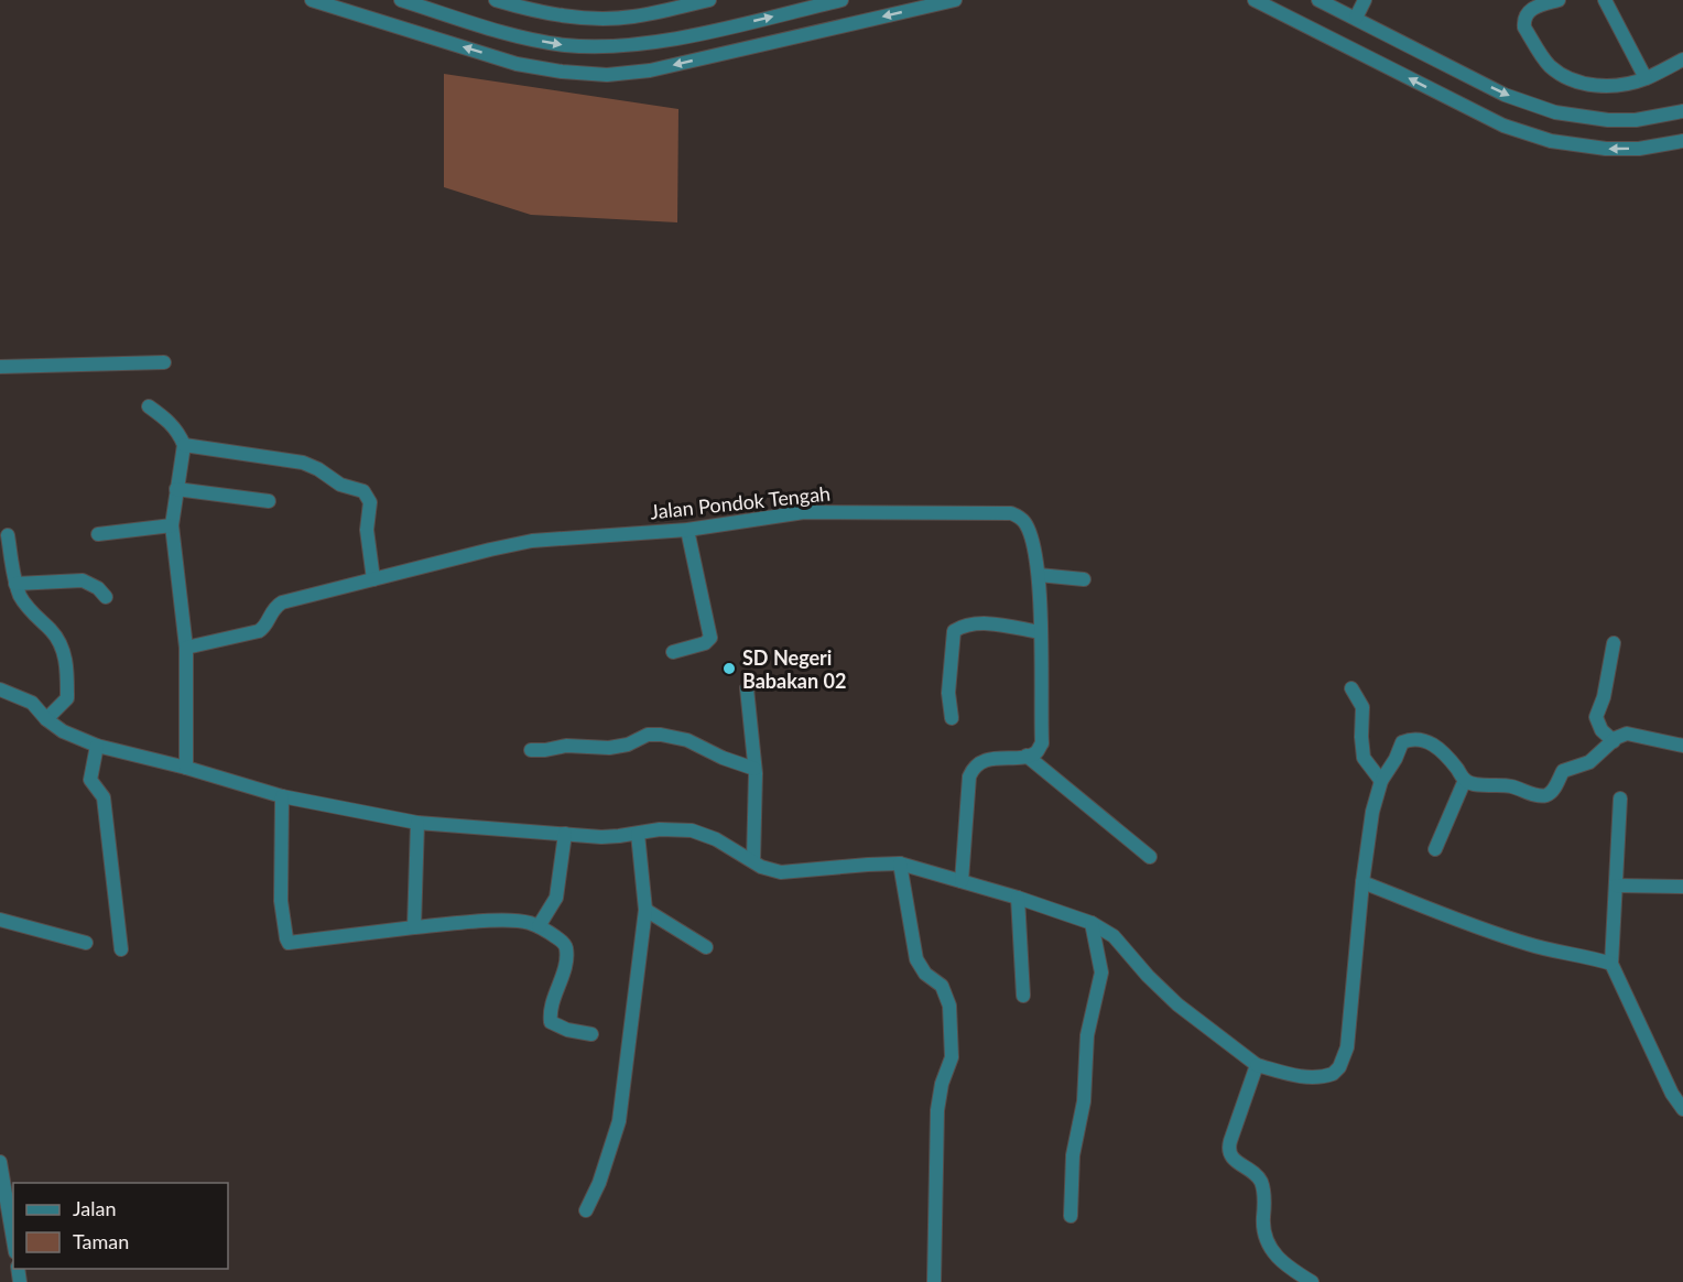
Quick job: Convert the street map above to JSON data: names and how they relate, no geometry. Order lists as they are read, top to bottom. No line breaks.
{"streets":{"street":["Jalan Pondok Tengah"]},"places":["SD Negeri Babakan 02"],"legend":["Jalan","Taman"]}
